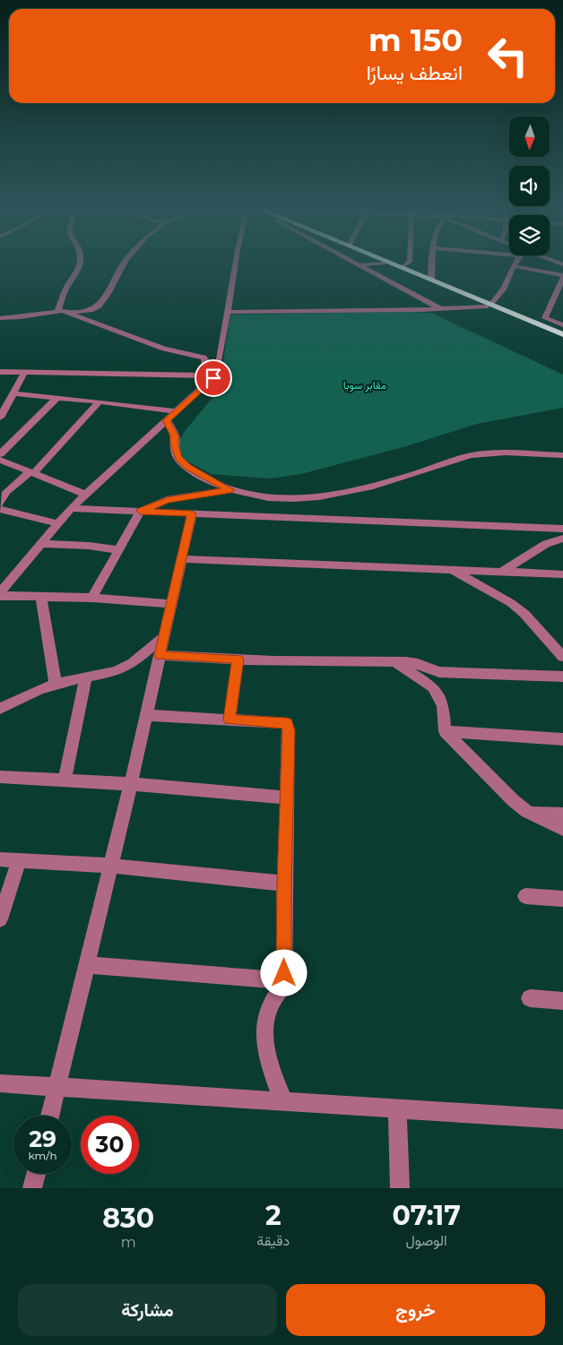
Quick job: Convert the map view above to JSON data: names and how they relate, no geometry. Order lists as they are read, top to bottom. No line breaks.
{"parks":["مقابر سوبا"],"north":"bottom","page":{"turn":["150 m","انعطف يسارًا"],"speed":"29 km/h","limit":"30","eta":["07:17","الوصول","2","دقيقة","830","m"],"buttons":["خروج","مشاركة"]}}
